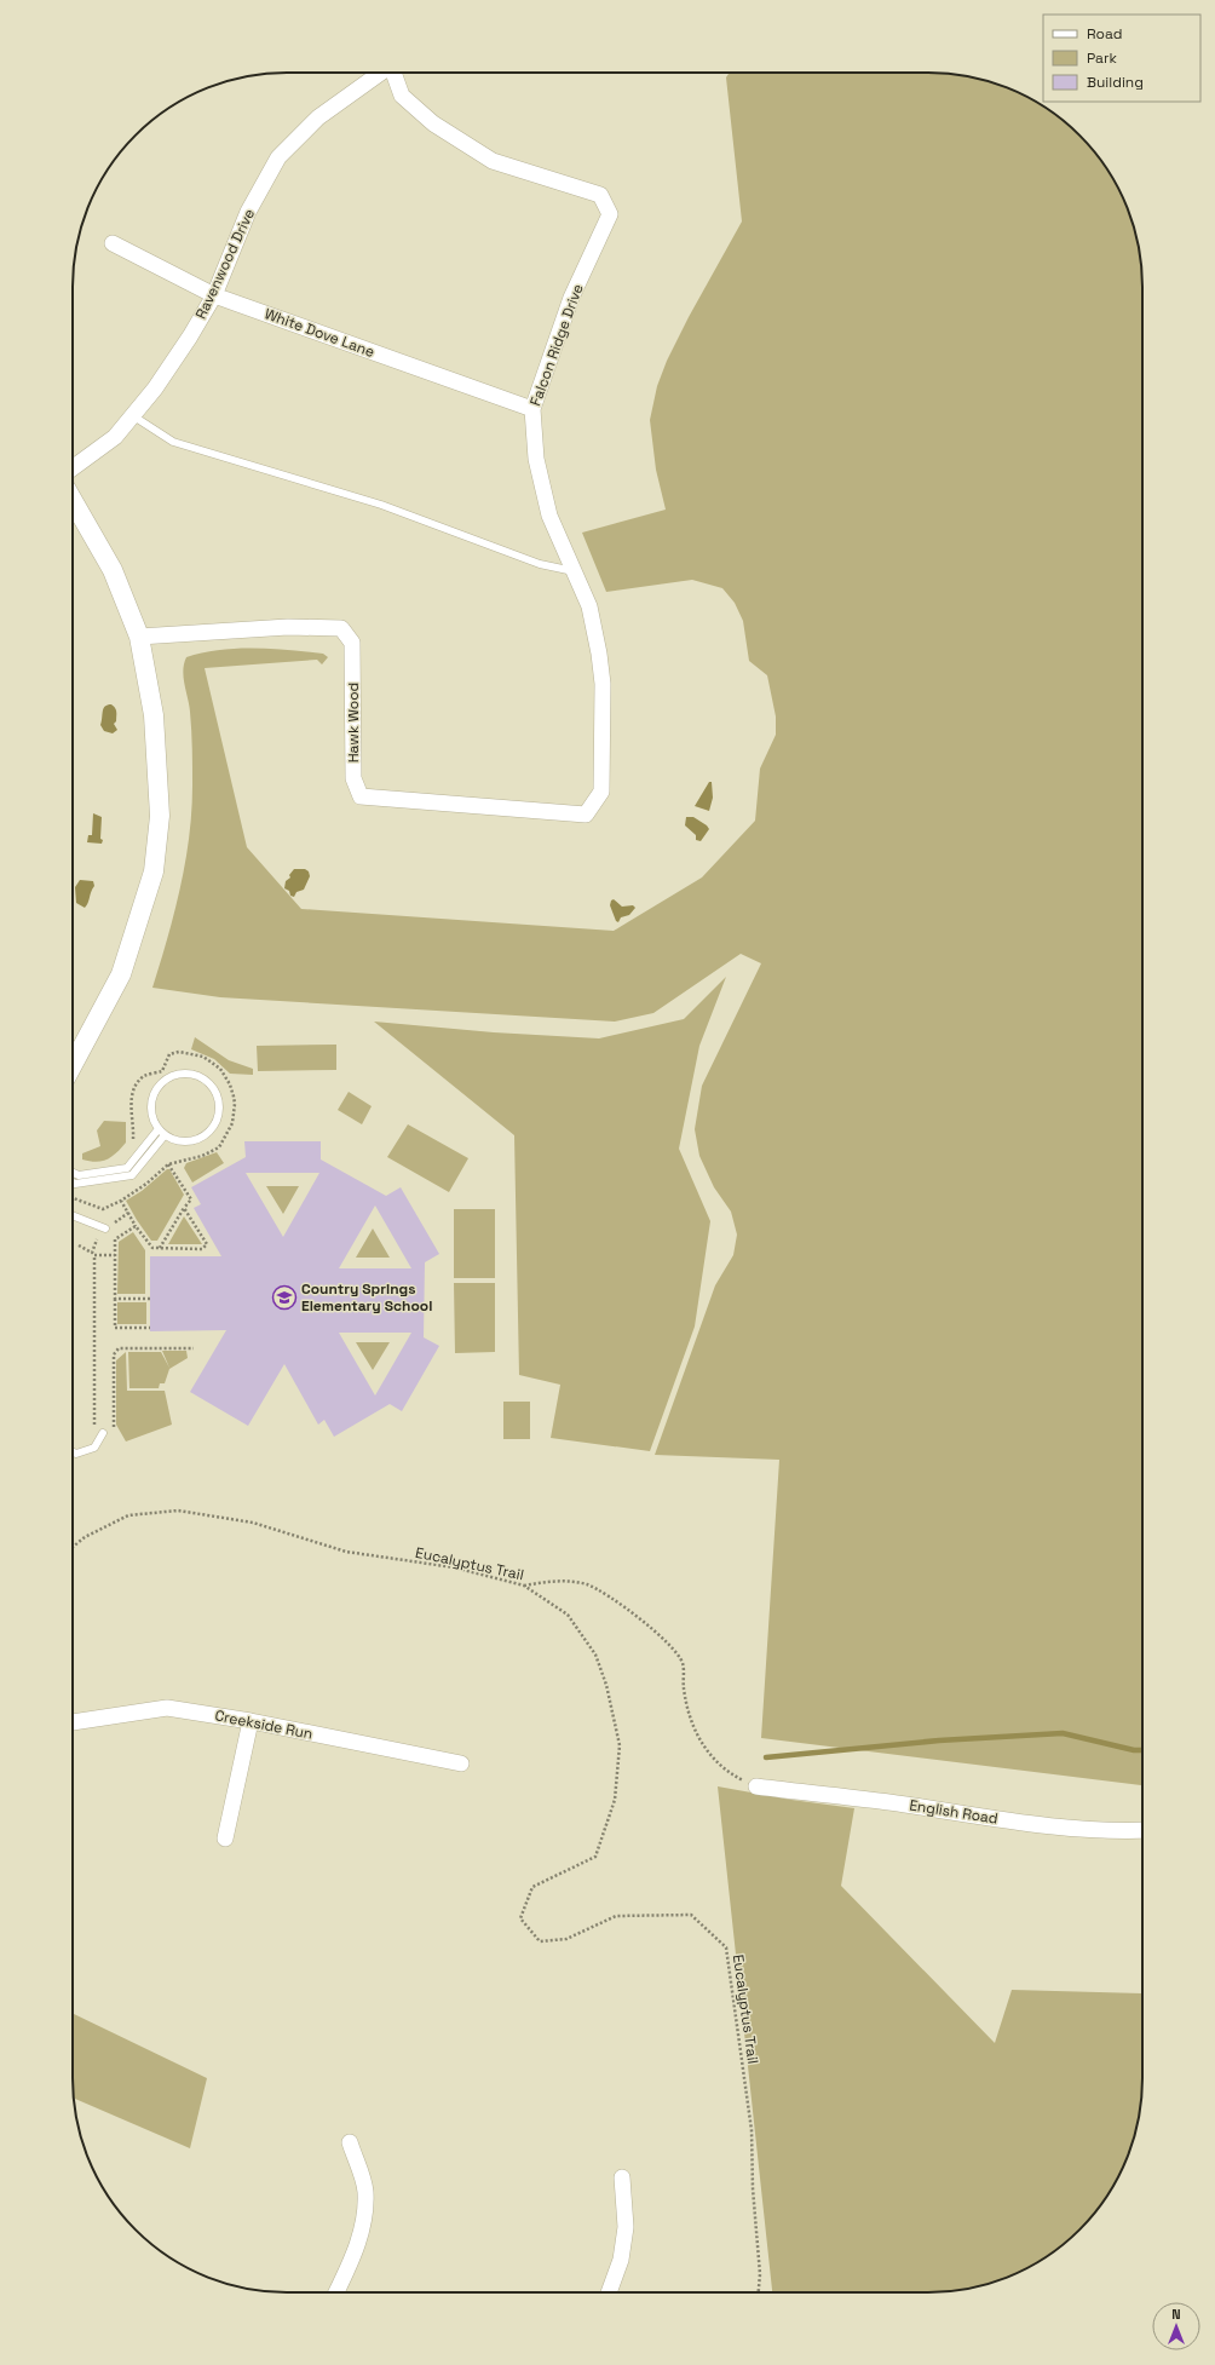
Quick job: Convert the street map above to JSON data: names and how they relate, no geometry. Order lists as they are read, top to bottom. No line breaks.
{"streets":{"street":["Ravenwood Drive","White Dove Lane","Falcon Ridge Drive","Hawk Wood","Creekside Run","English Road"],"path":["Eucalyptus Trail"]},"crossings":[["Ravenwood Drive","White Dove Lane"],["White Dove Lane","Falcon Ridge Drive"],["Falcon Ridge Drive","Hawk Wood"]],"places":{"school or university":["Country Springs Elementary School"]},"legend":["Road","Park","Building"],"north":"top"}
